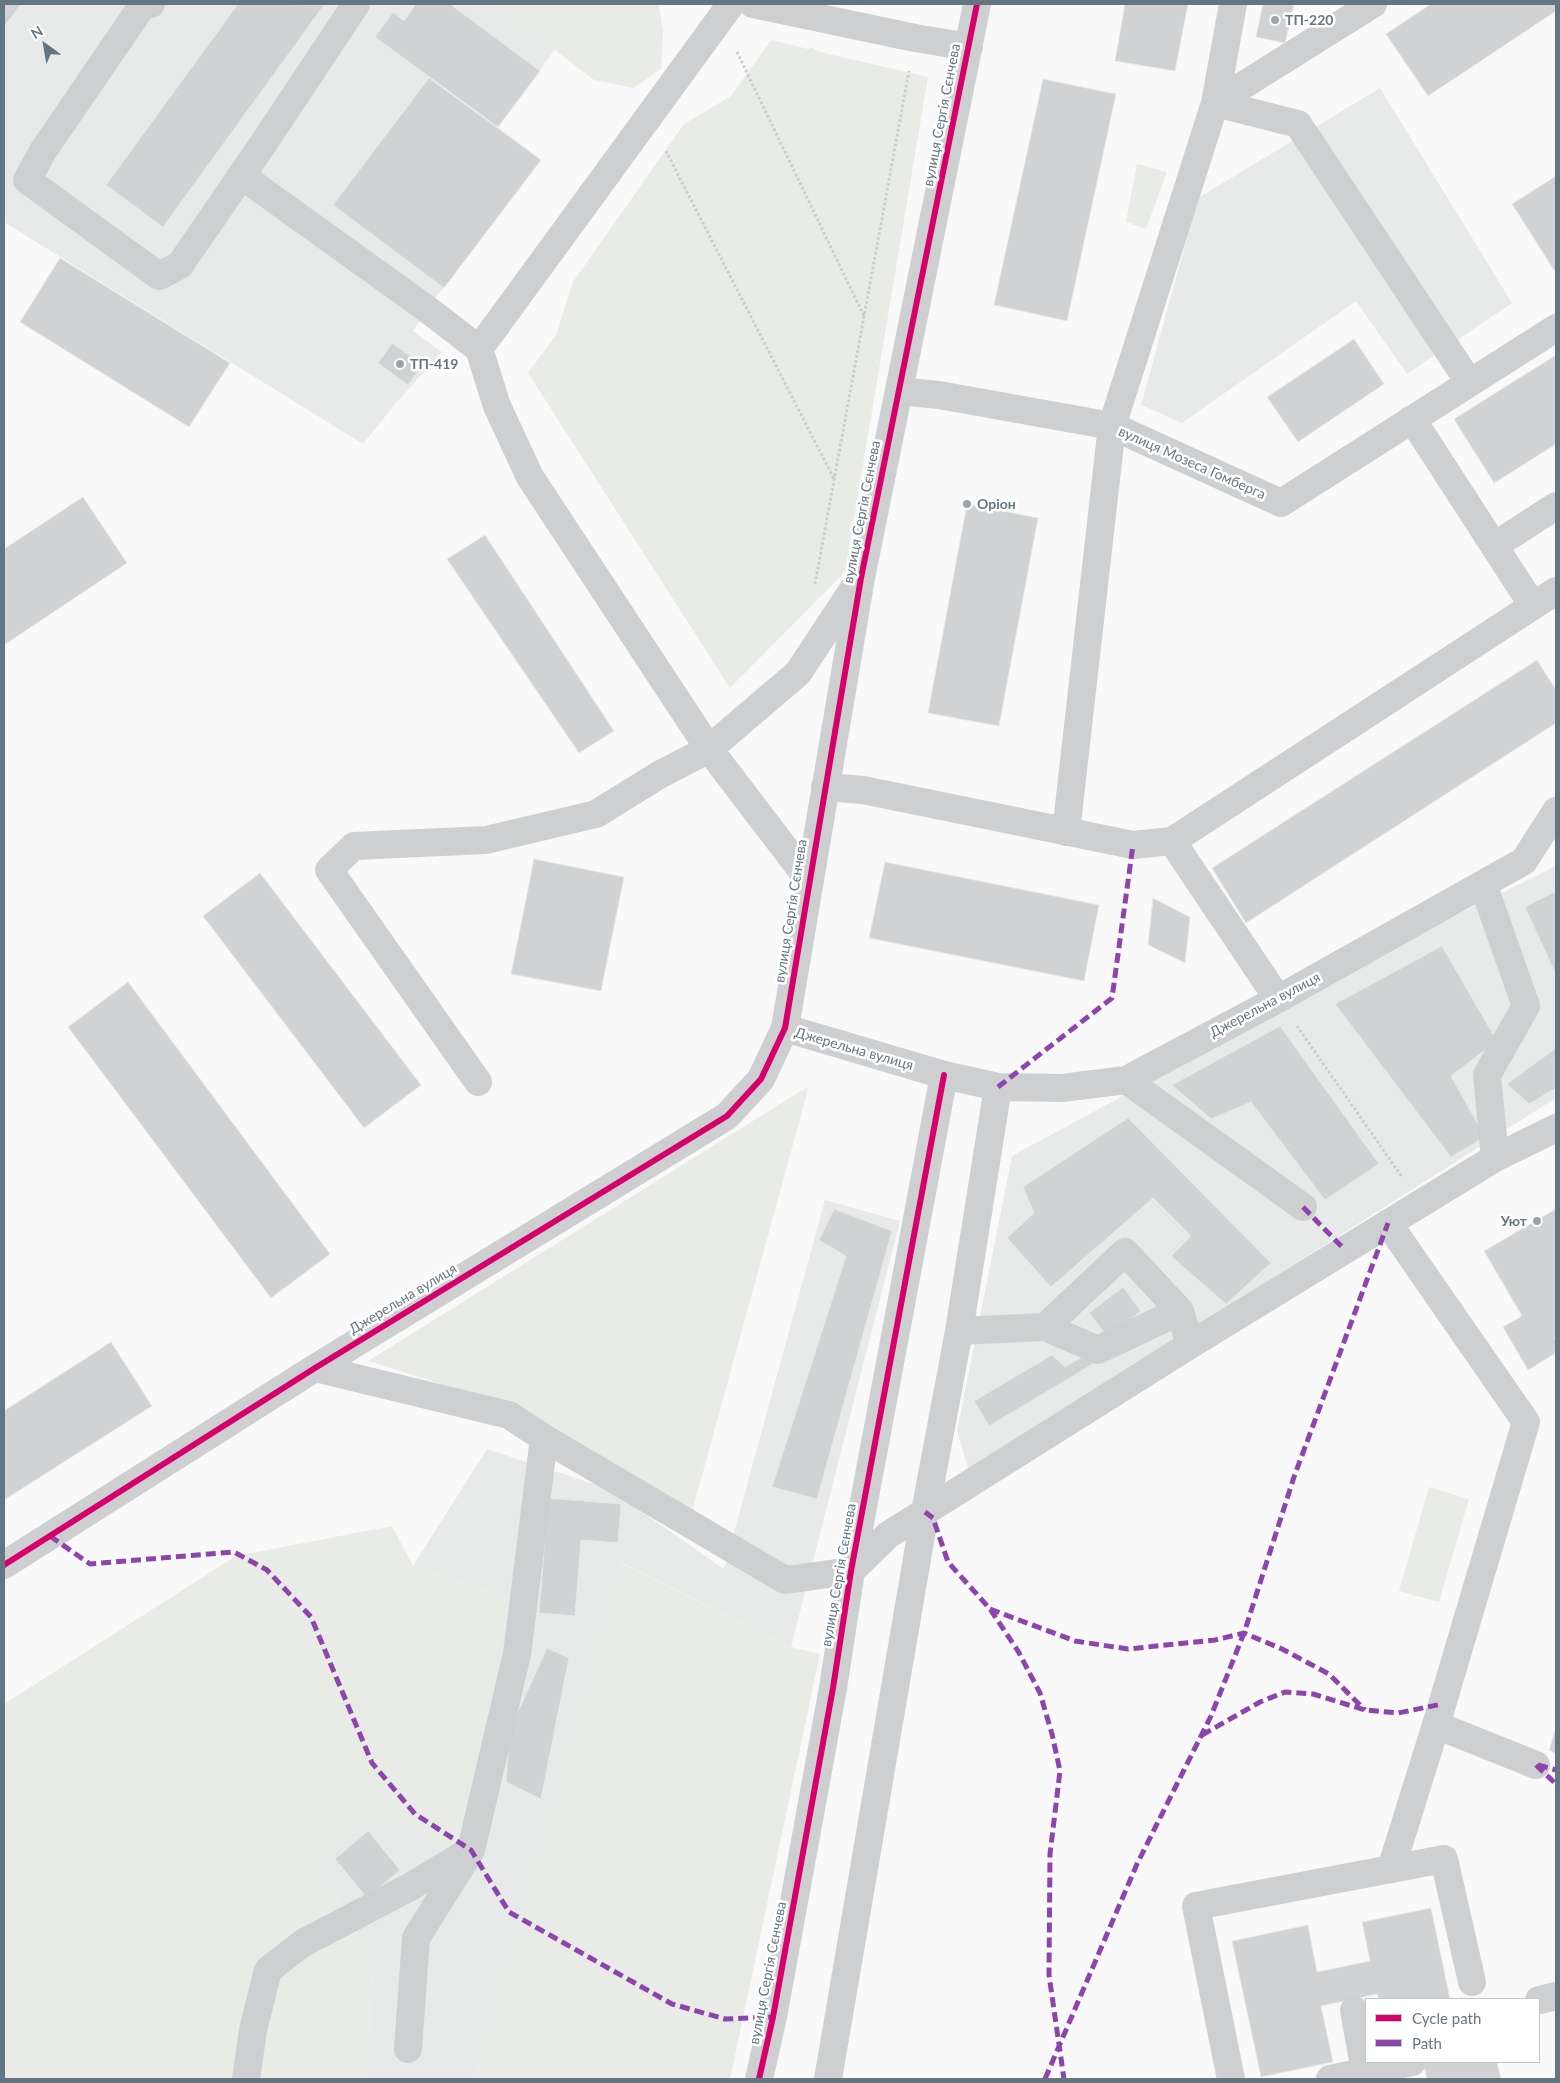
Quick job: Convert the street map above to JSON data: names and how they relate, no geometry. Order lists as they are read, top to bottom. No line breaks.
{"streets":{"street":["вулиця Сергія Сєнчева","вулиця Мозеса Гомберга","Джерельна вулиця"]},"crossings":[["вулиця Сергія Сєнчева","вулиця Мозеса Гомберга"],["вулиця Сергія Сєнчева","Джерельна вулиця"]],"places":["ТП-220","ТП-419","Оріон","Уют"],"legend":["Cycle path","Path"],"north":"top left"}
